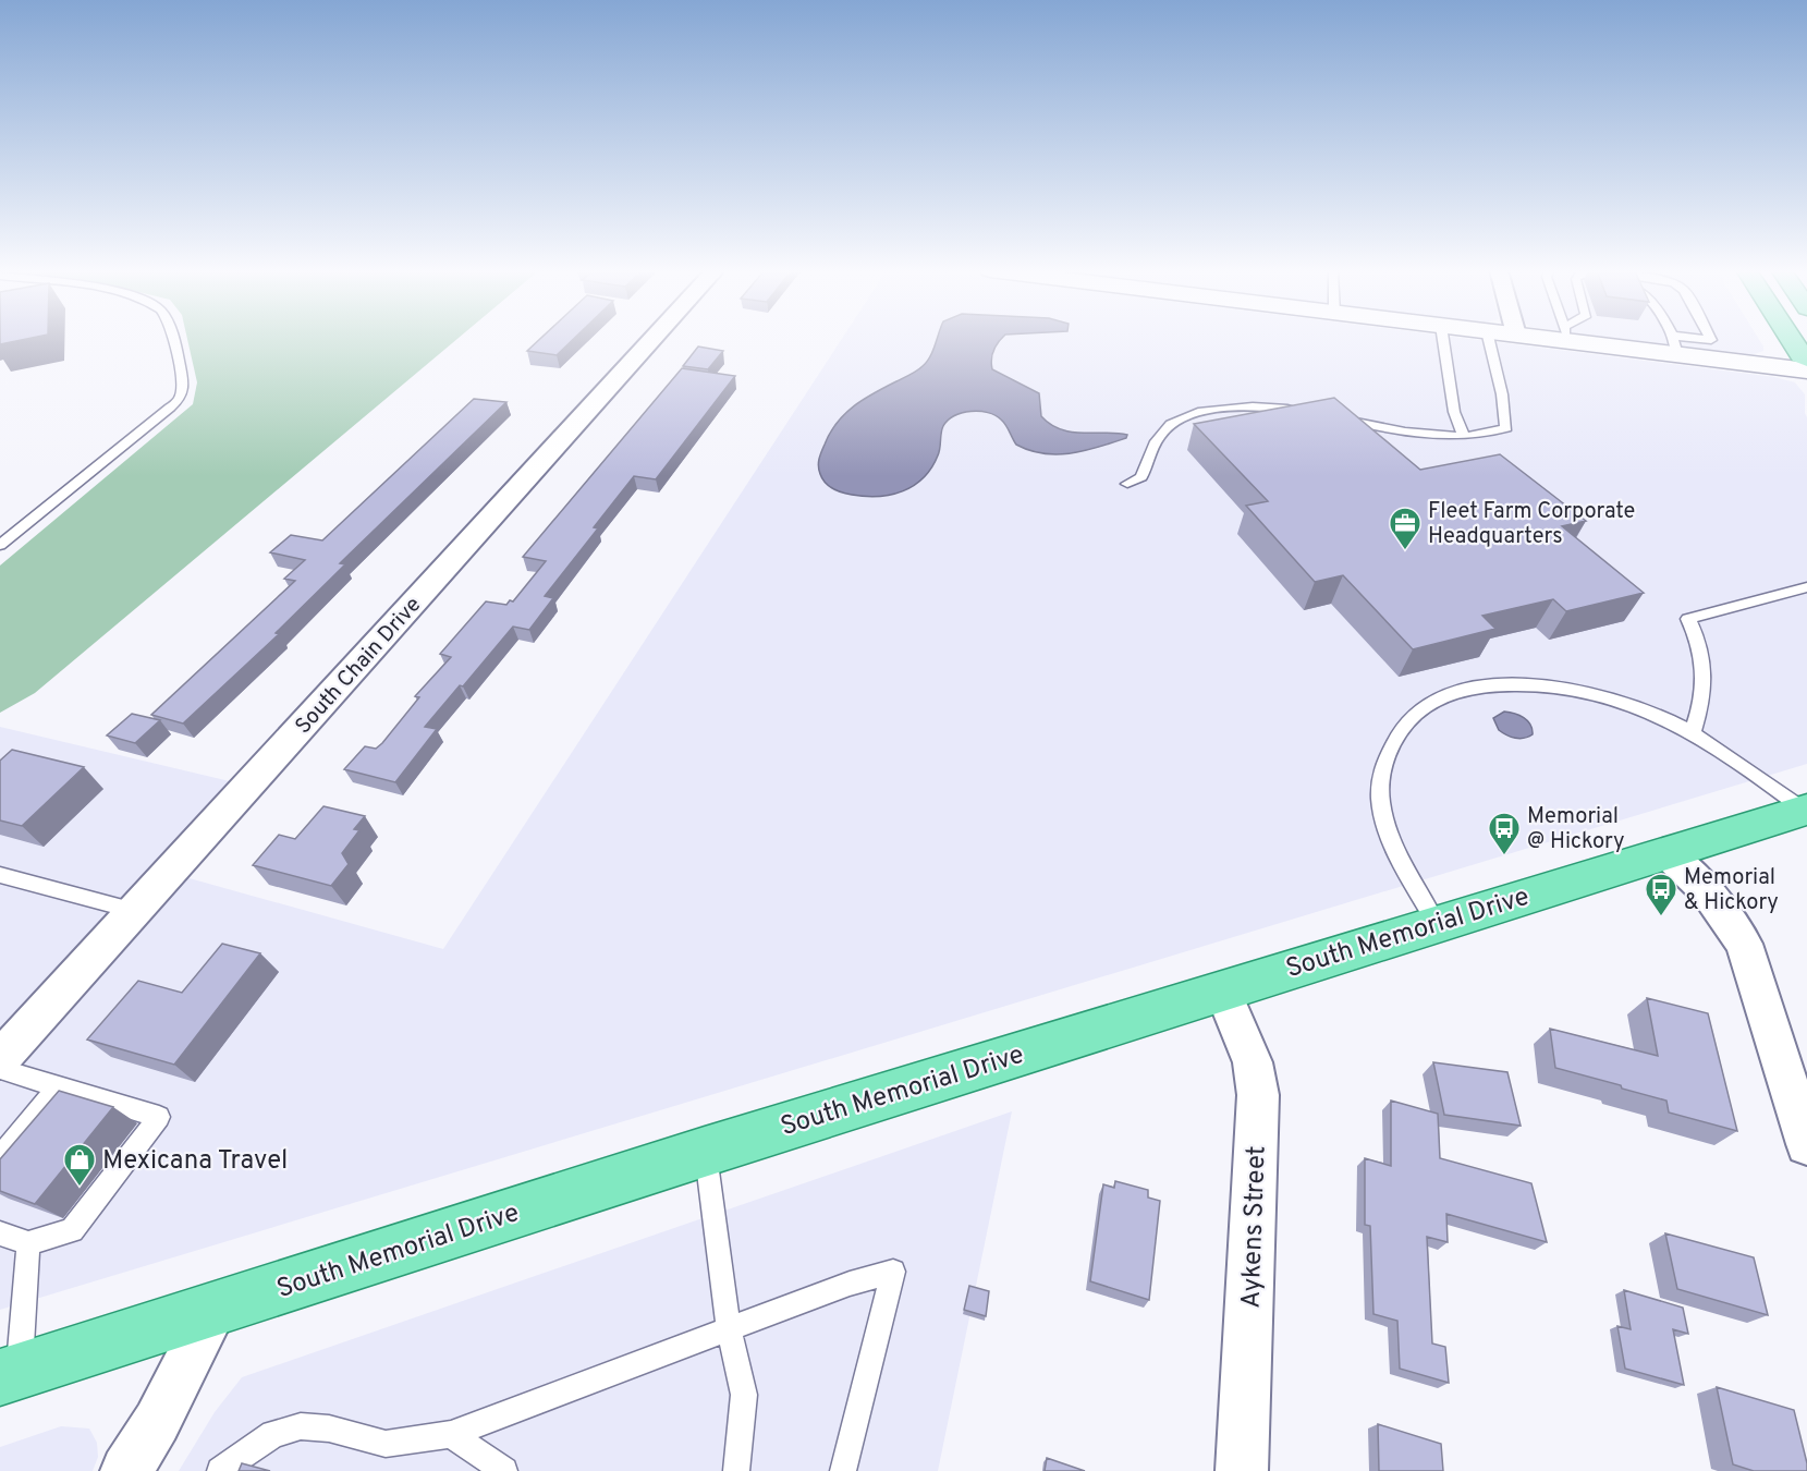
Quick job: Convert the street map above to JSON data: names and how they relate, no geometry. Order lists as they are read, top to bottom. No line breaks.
{"streets":{"main road":["South Memorial Drive"],"street":["South Chain Drive","Aykens Street"]},"crossings":[["South Memorial Drive","Aykens Street"]],"places":{"office":["Fleet Farm Corporate Headquarters"],"bus stop":["Memorial @ Hickory","Memorial & Hickory"],"shop":["Mexicana Travel"]}}
